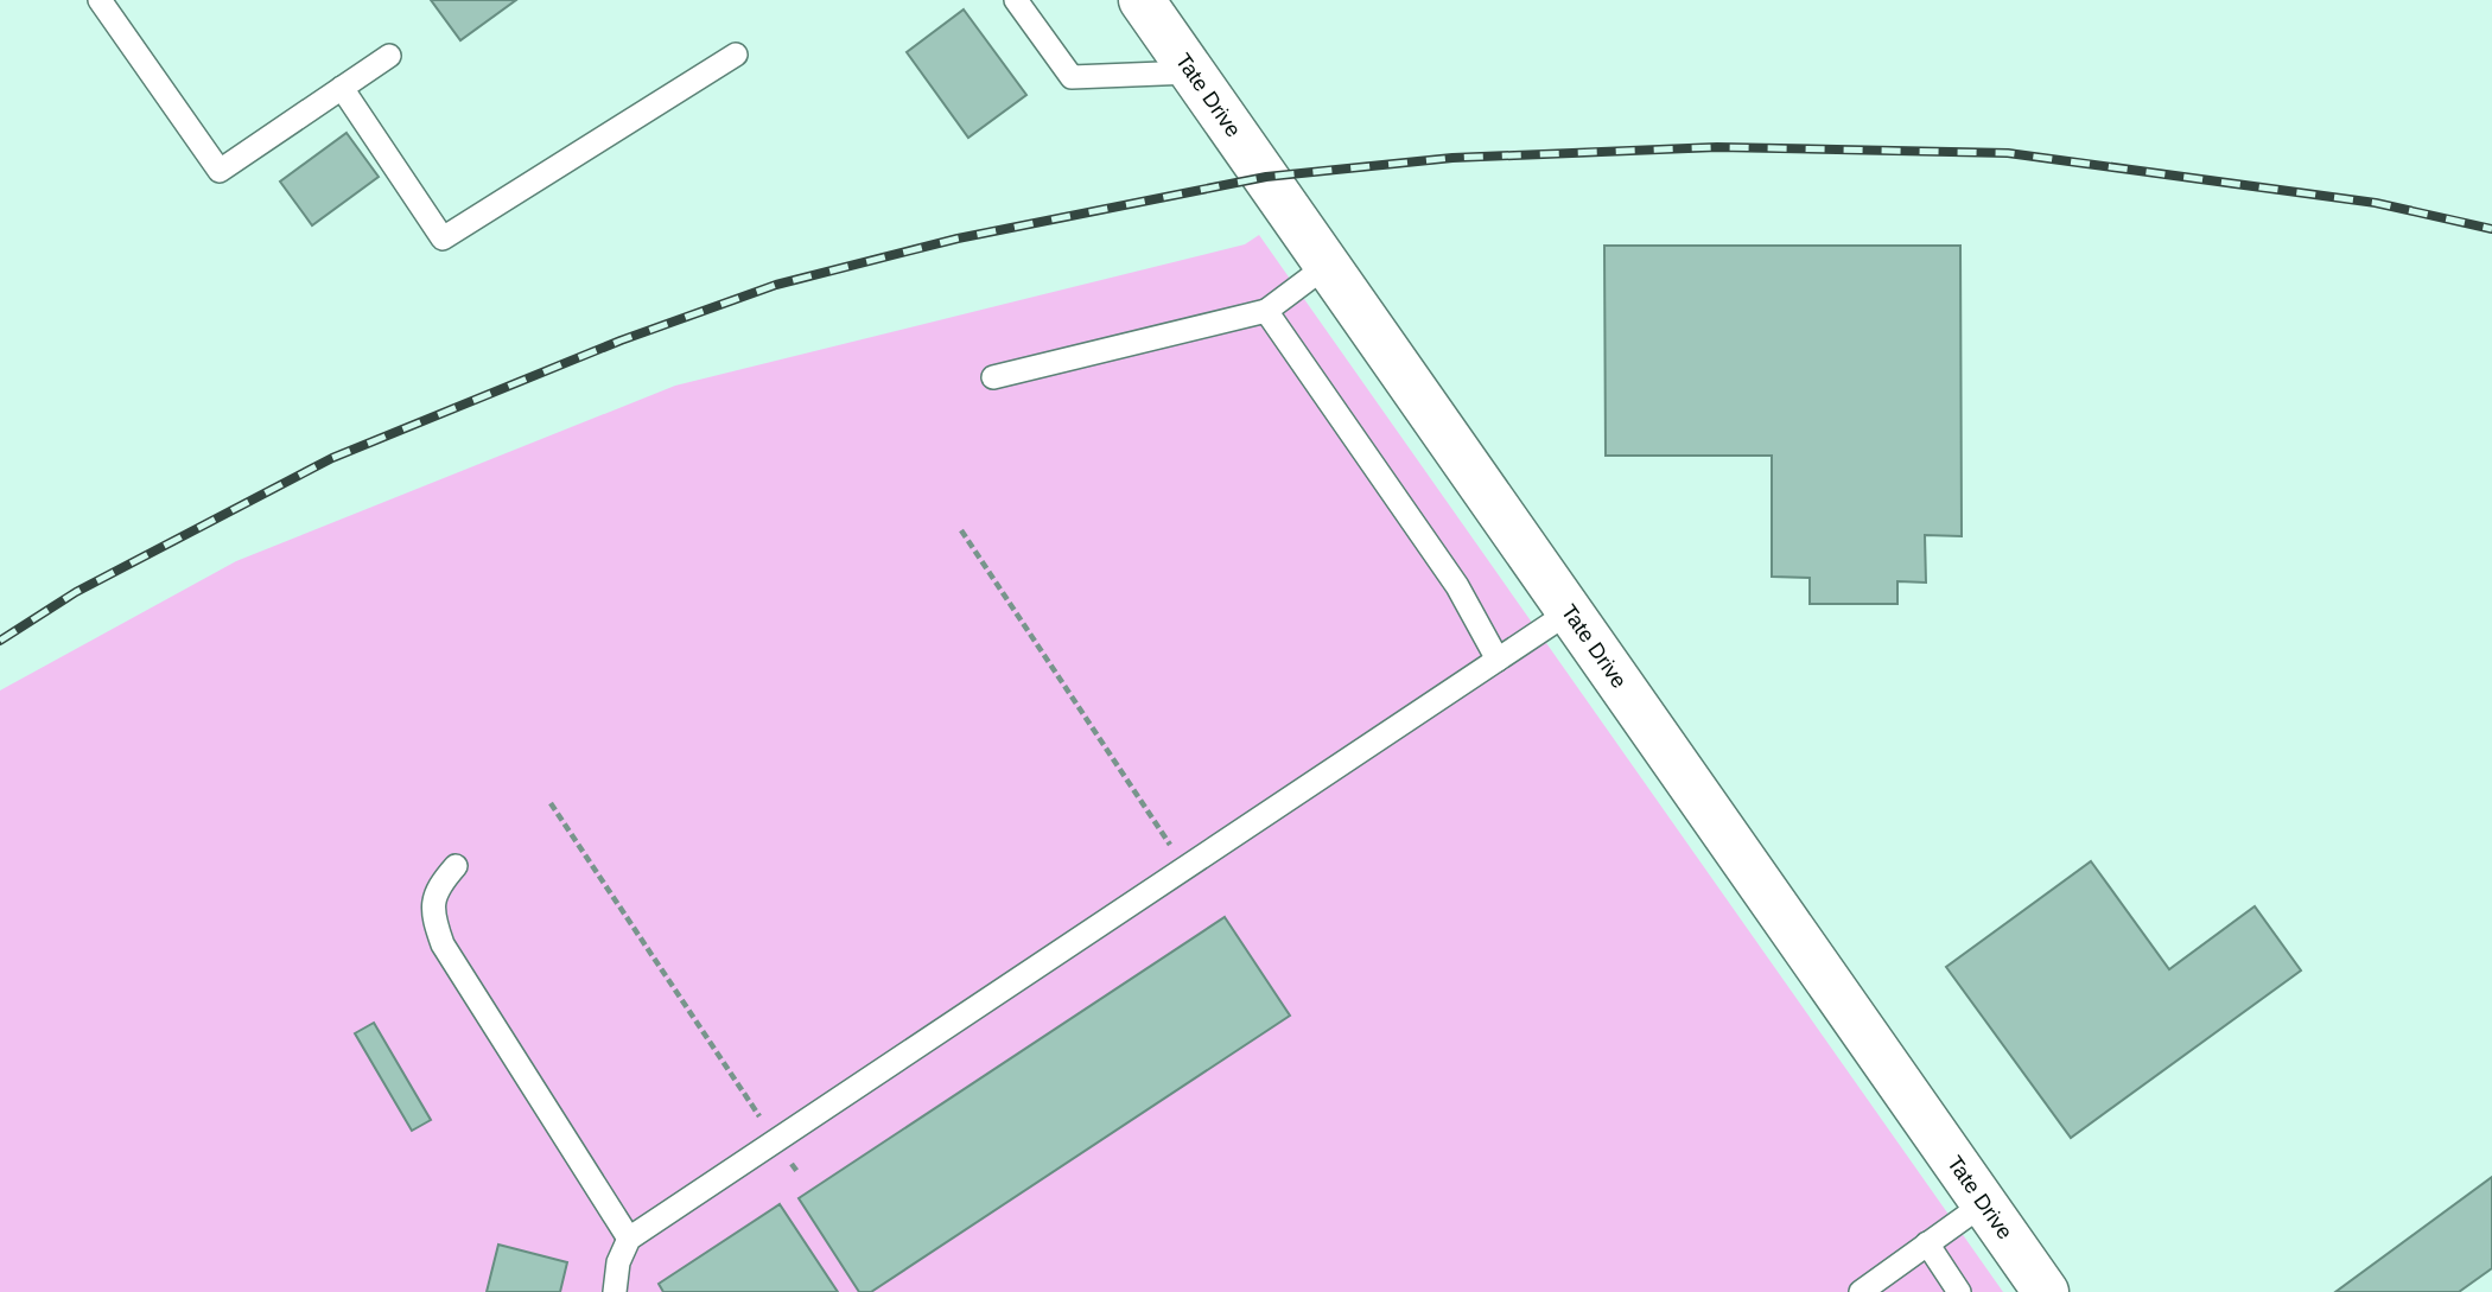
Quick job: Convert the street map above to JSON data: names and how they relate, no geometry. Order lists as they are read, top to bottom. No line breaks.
{"streets":{"street":["Tate Drive"]}}
